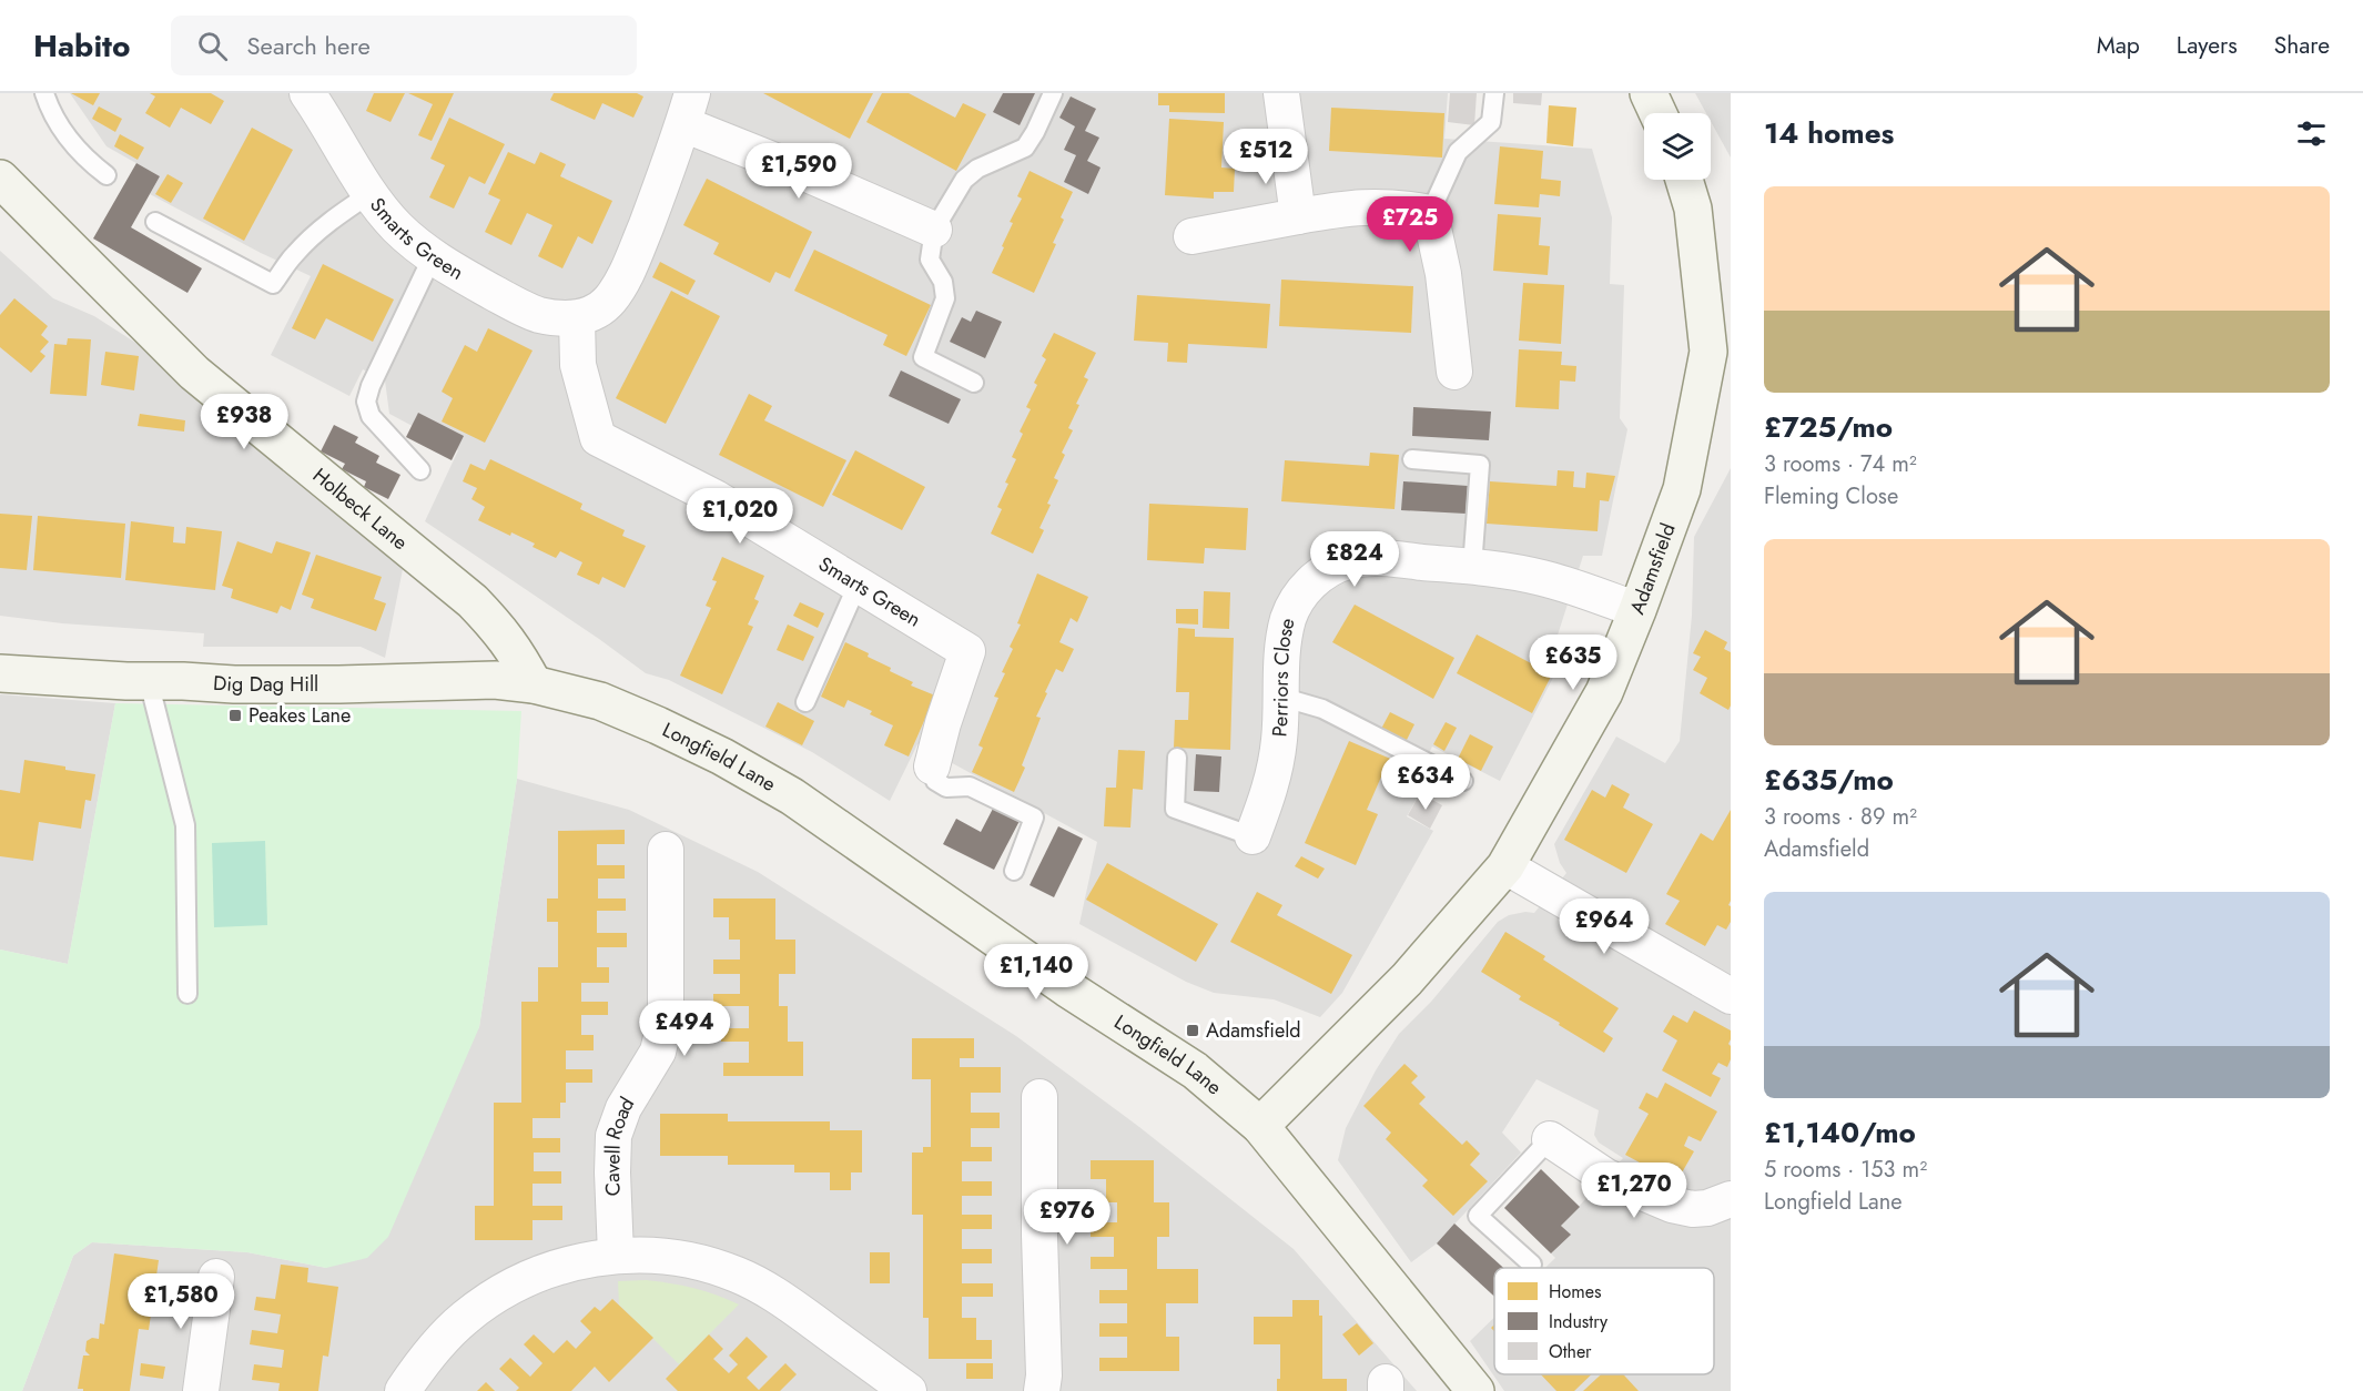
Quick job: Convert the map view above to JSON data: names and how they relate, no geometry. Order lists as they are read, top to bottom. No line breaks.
{"streets":{"street":["Smarts Green","Holbeck Lane","Adamsfield","Perriors Close","Dig Dag Hill","Longfield Lane","Cavell Road"]},"crossings":[["Holbeck Lane","Dig Dag Hill"],["Holbeck Lane","Longfield Lane"],["Adamsfield","Perriors Close"],["Adamsfield","Longfield Lane"],["Dig Dag Hill","Longfield Lane"]],"places":{"transit":["Peakes Lane","Adamsfield"]},"legend":["Homes","Industry","Other"],"page":{"header":"Habito","search":"Search here","nav":["Map","Layers","Share"],"heading":"14 homes","price":["£512","£1,590","£725","£938","£1,020","£824","£635","£634","£964","£1,140","£494","£1,270","£976","£1,580"],"list":[{"name":"£725/mo","note":"3 rooms · 74 m² · Fleming Close"},{"name":"£635/mo","note":"3 rooms · 89 m² · Adamsfield"},{"name":"£1,140/mo","note":"5 rooms · 153 m² · Longfield Lane"}]}}
